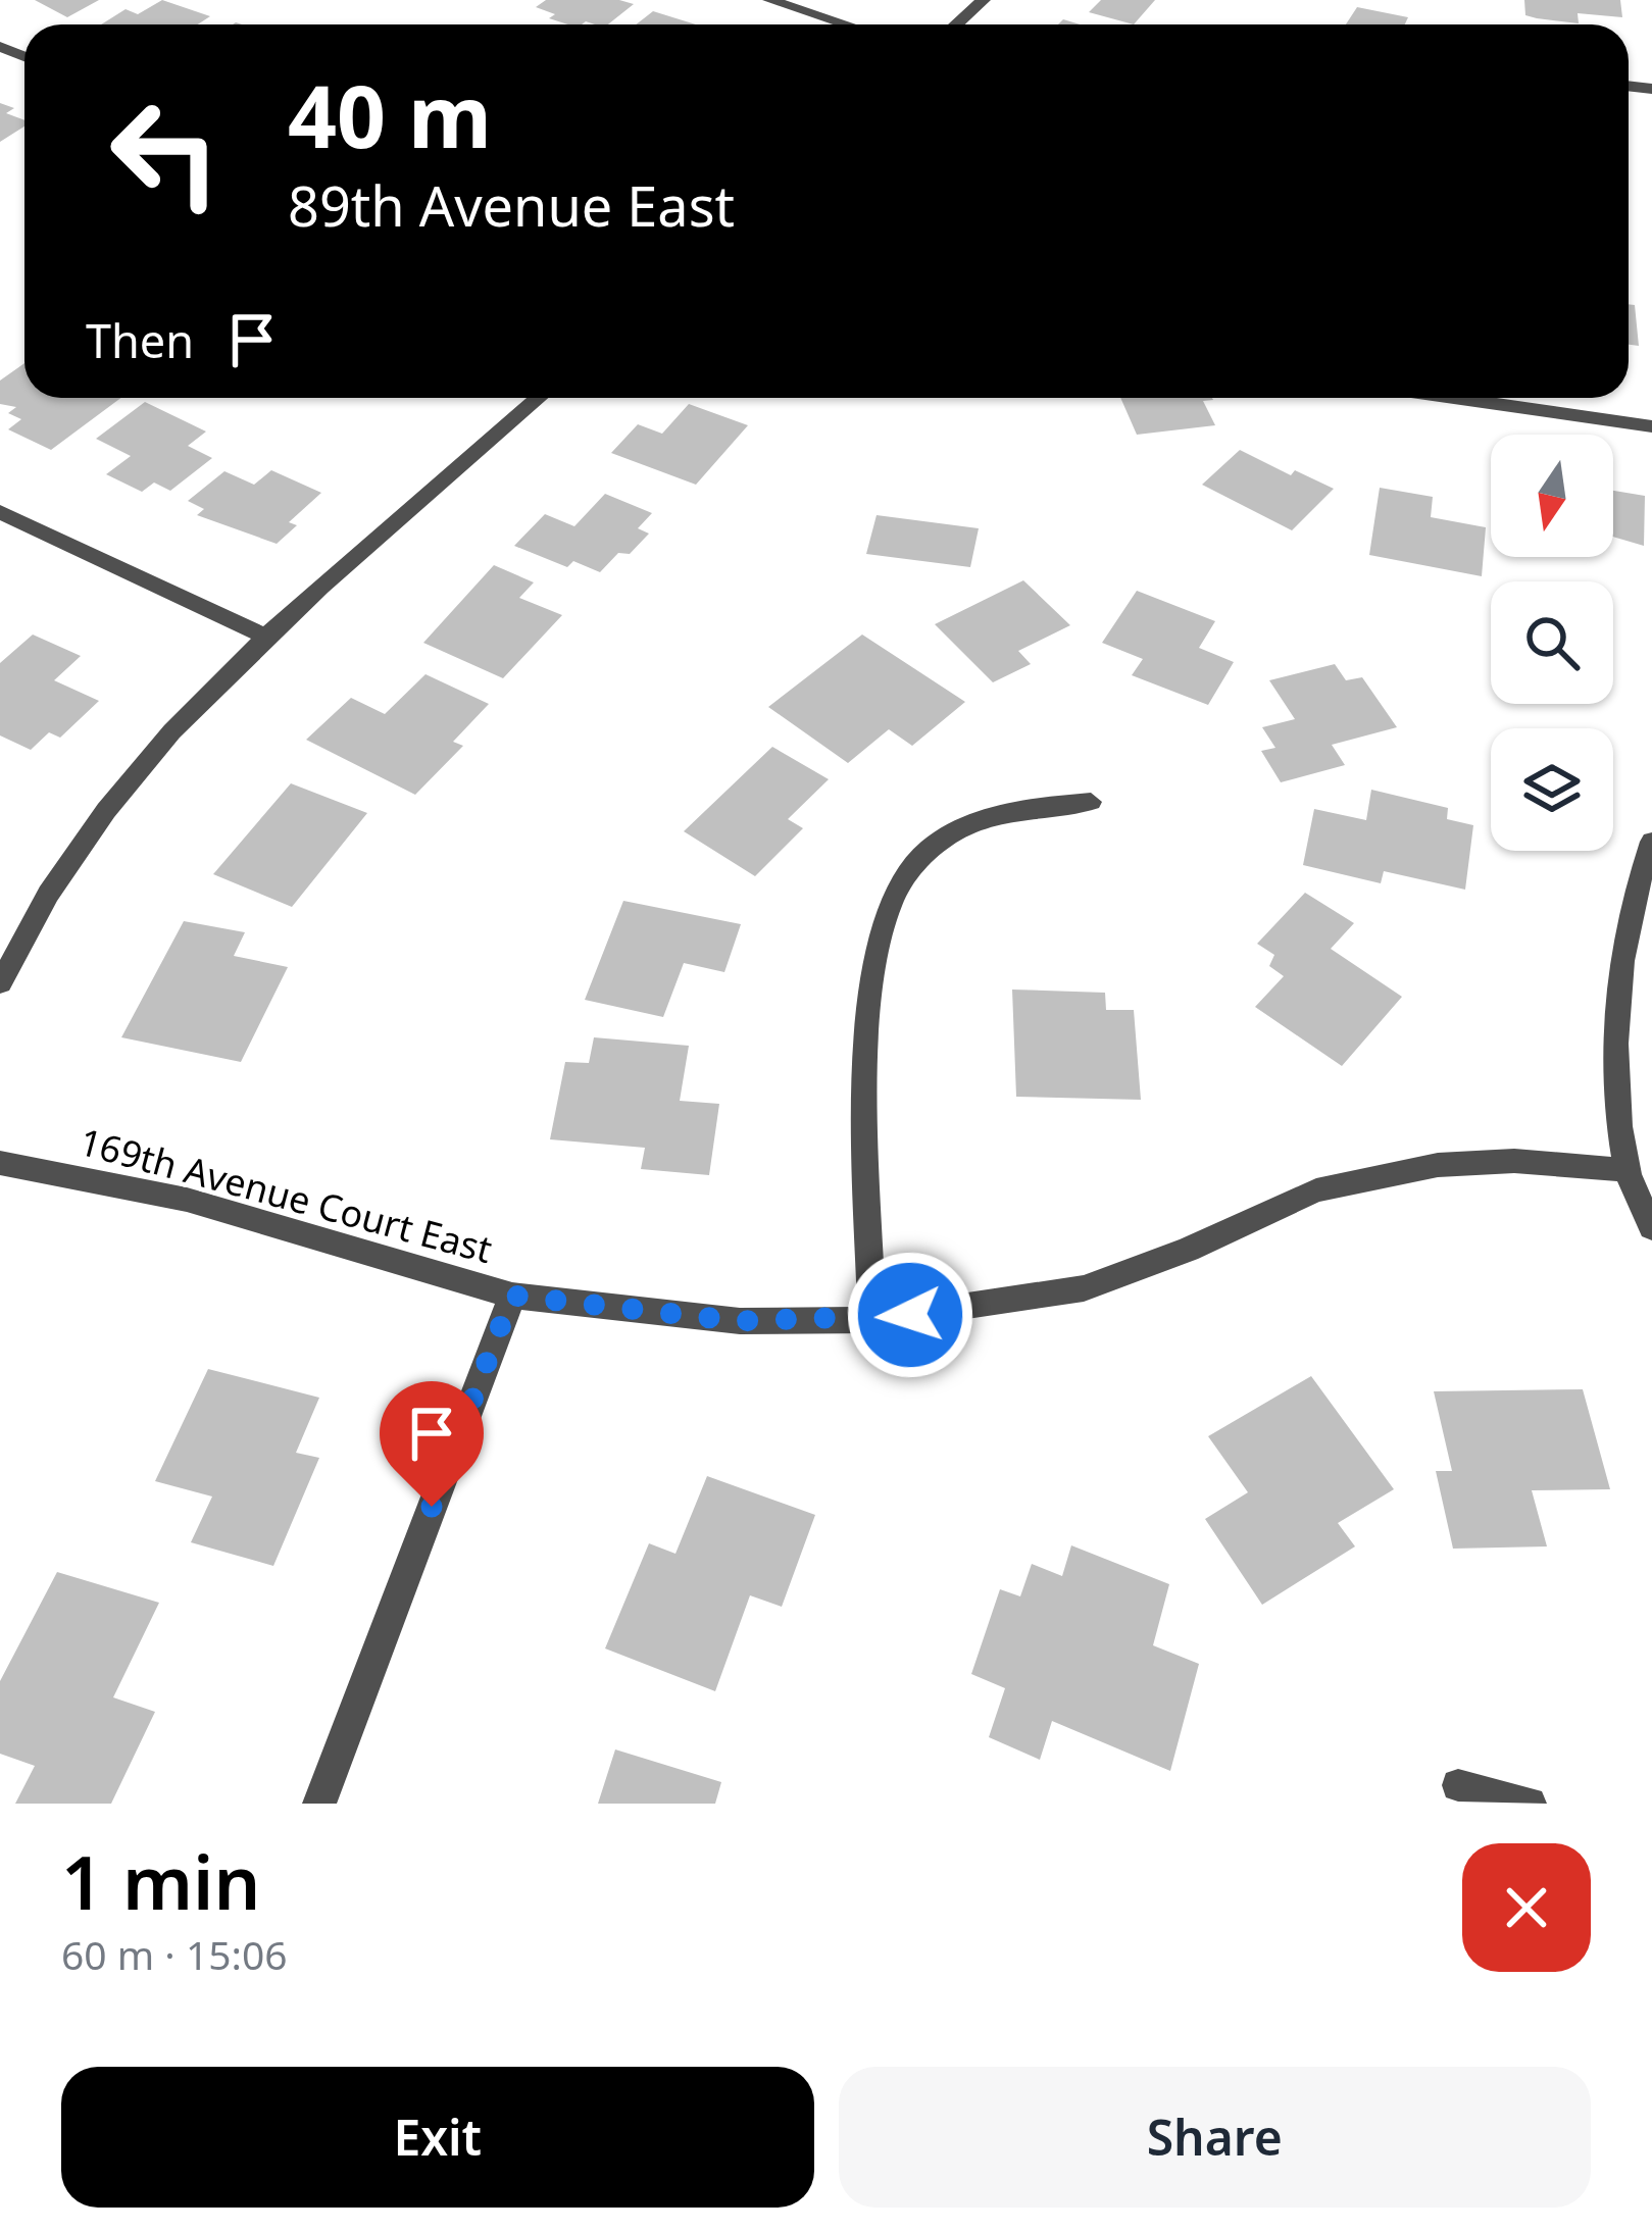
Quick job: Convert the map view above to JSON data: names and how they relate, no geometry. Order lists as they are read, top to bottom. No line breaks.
{"streets":{"street":["169th Avenue Court East"]},"north":"bottom","page":{"turn":["40 m","89th Avenue East"],"then":"Then","heading":["1 min","60 m · 15:06"],"buttons":["Exit","Share"]}}
